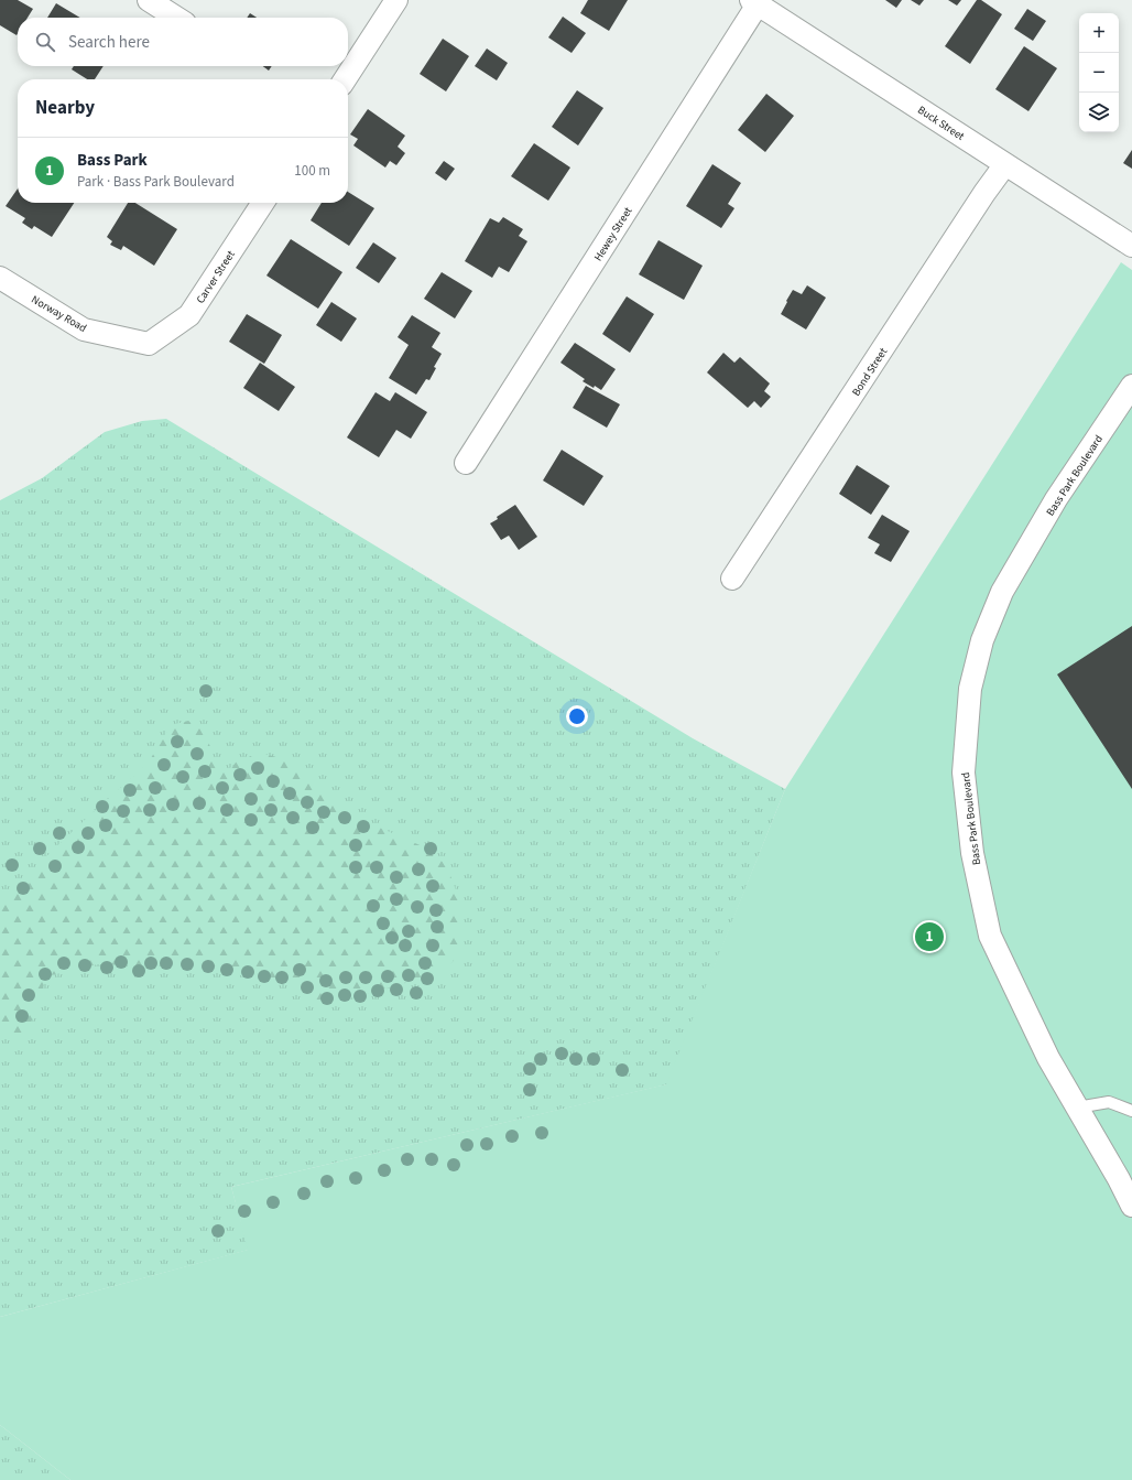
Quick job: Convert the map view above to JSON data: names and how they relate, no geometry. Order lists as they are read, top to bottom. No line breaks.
{"streets":{"street":["Buck Street","Hewey Street","Carver Street","Norway Road","Bond Street","Bass Park Boulevard"]},"crossings":[["Buck Street","Hewey Street"],["Buck Street","Bond Street"],["Carver Street","Norway Road"]],"page":{"map_buttons":["+","−"],"search":"Search here","heading":"Nearby","list":[{"mark":"1","name":"Bass Park","note":"Park · Bass Park Boulevard","value":"100 m"}],"pins":"1"}}
